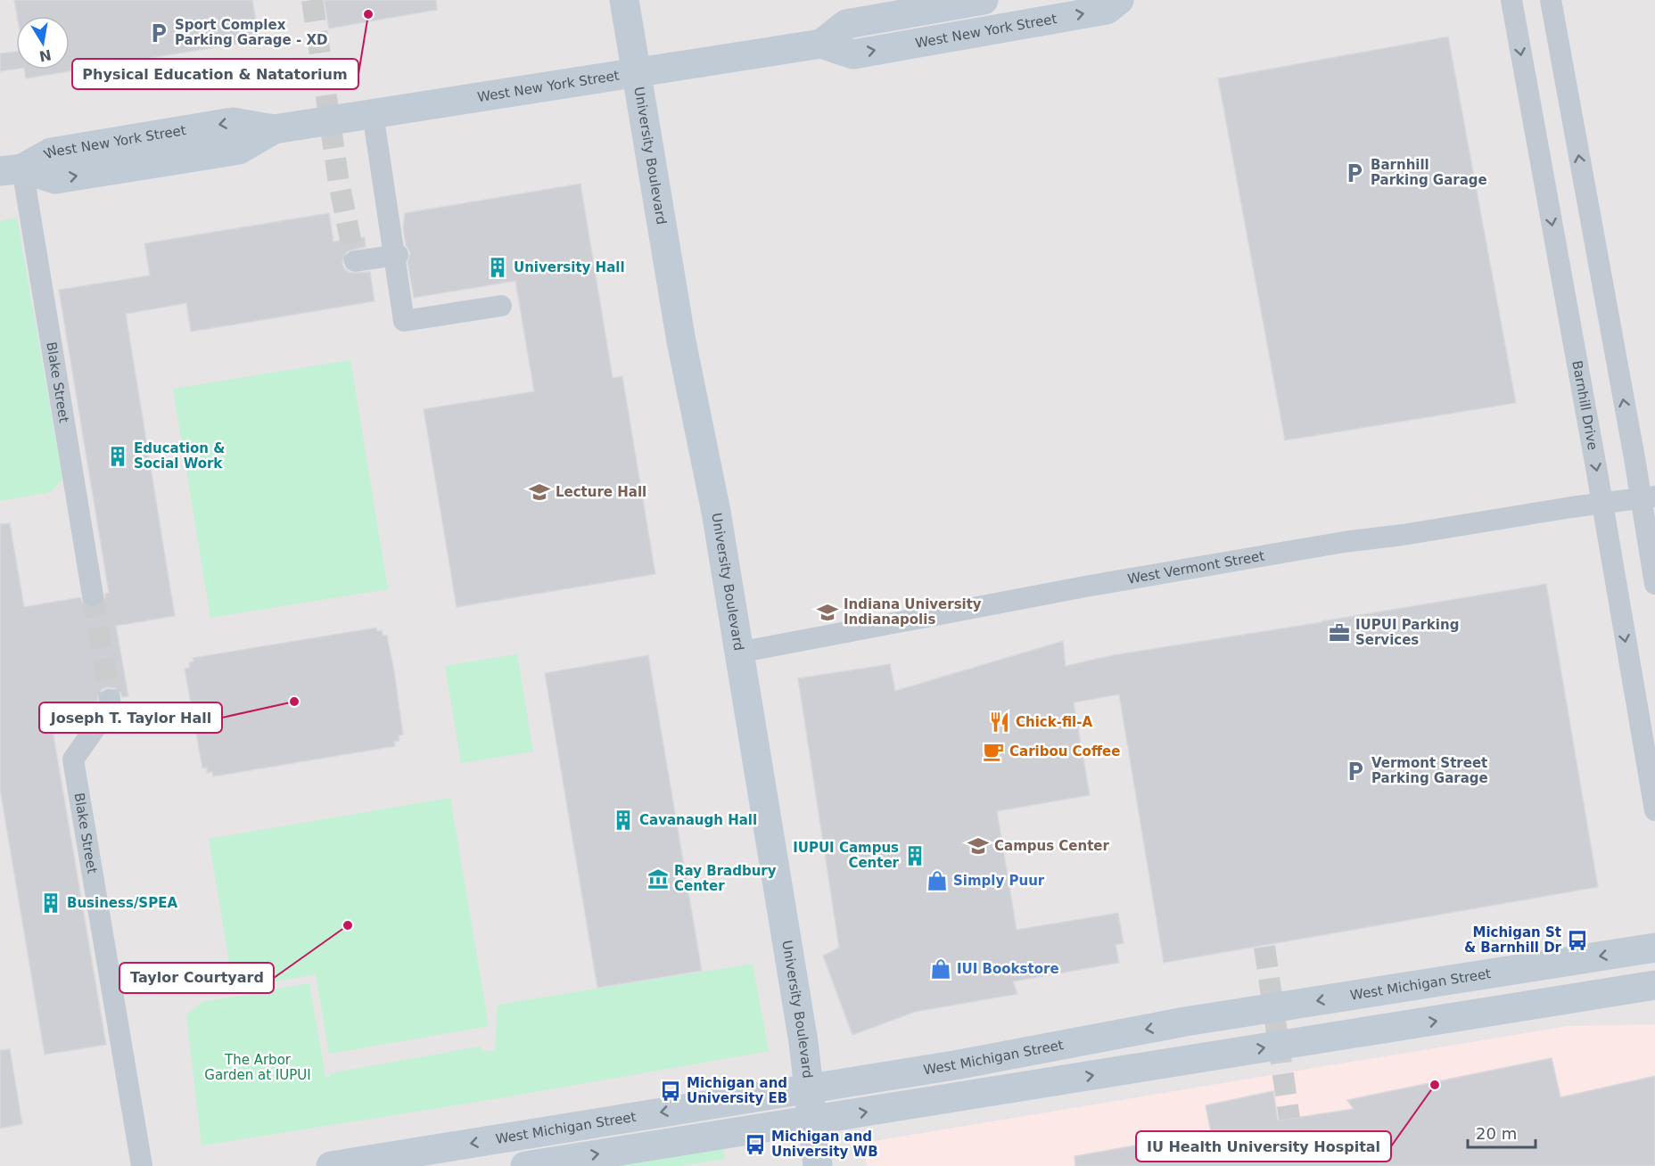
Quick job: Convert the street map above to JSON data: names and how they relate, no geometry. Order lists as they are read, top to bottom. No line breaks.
{"streets":{"main road":["West New York Street","University Boulevard","West Michigan Street"],"street":["Blake Street","Barnhill Drive","West Vermont Street"]},"crossings":[["West New York Street","University Boulevard"],["West New York Street","Blake Street"],["University Boulevard","West Vermont Street"],["University Boulevard","West Michigan Street"],["Barnhill Drive","West Vermont Street"]],"parks":["The Arbor Garden at IUPUI"],"places":{"other":["Physical Education & Natatorium","Joseph T. Taylor Hall","Taylor Courtyard","IU Health University Hospital"],"parking":["Sport Complex Parking Garage - XD","Barnhill Parking Garage","Vermont Street Parking Garage"],"building":["University Hall","Education & Social Work","Cavanaugh Hall","IUPUI Campus Center","Business/SPEA"],"school or university":["Lecture Hall","Indiana University Indianapolis","Campus Center"],"office":["IUPUI Parking Services"],"restaurant":["Chick-fil-A"],"cafe":["Caribou Coffee"],"museum":["Ray Bradbury Center"],"shop":["Simply Puur","IUI Bookstore"],"bus stop":["Michigan St & Barnhill Dr","Michigan and University EB","Michigan and University WB"]},"scale_bar":"20 m","north":"bottom"}
